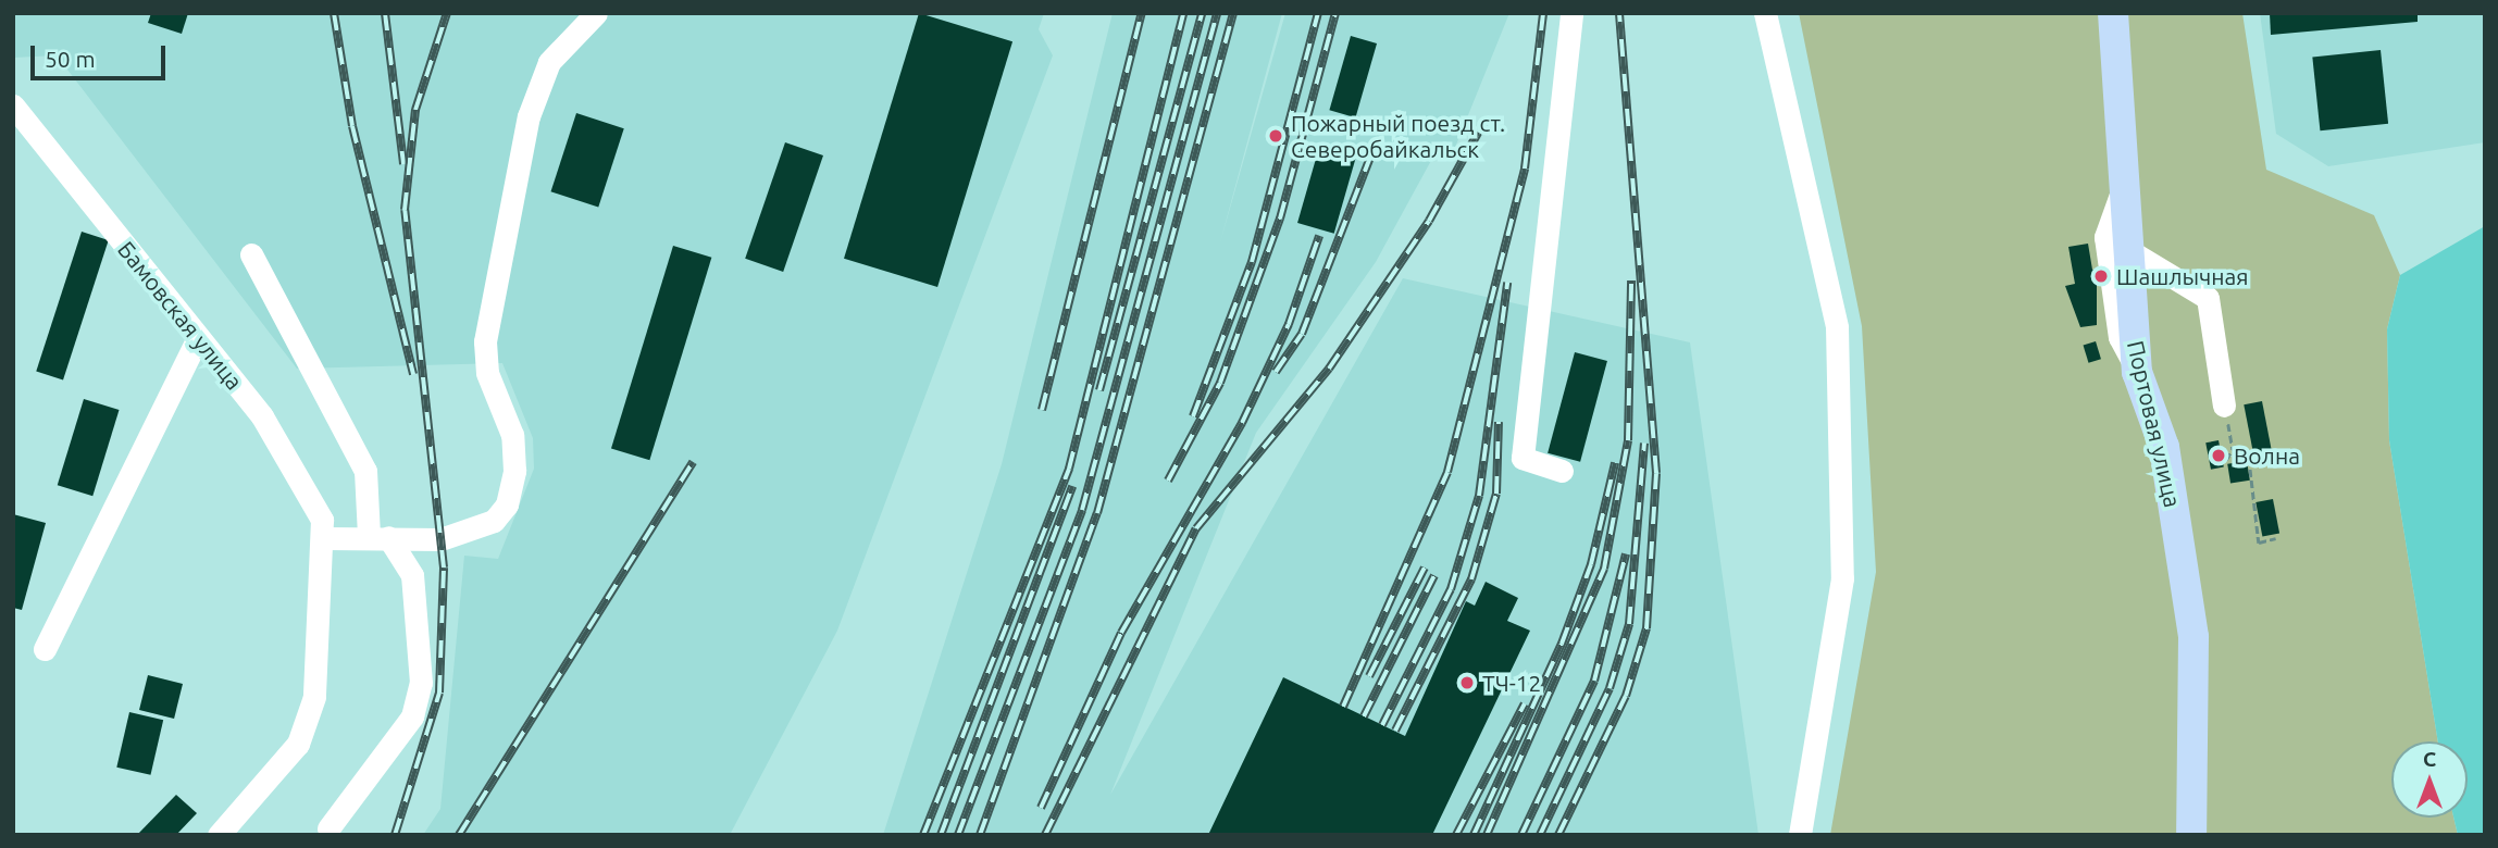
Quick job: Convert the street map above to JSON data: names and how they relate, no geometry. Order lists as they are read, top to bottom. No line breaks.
{"streets":{"main road":["Портовая улица"],"street":["Бамовская улица"]},"places":["Пожарный поезд ст. Северобайкальск","Шашлычная","Волна","ТЧ-12"],"scale_bar":"50 m","north":"top"}
